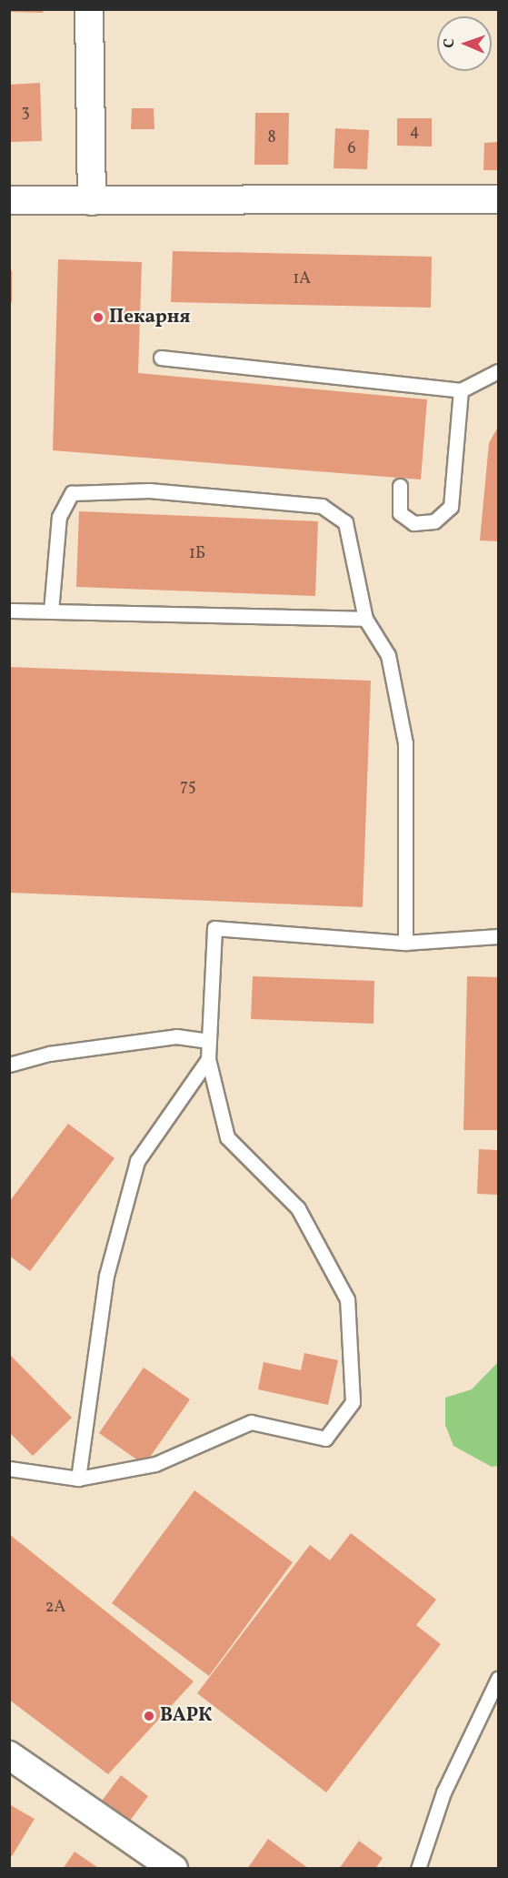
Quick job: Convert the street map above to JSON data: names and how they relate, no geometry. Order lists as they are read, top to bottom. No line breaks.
{"places":["Пекарня","ВАРК"],"house_numbers":["3","4","8","6","1А","1Б","75","2А"],"north":"left"}
